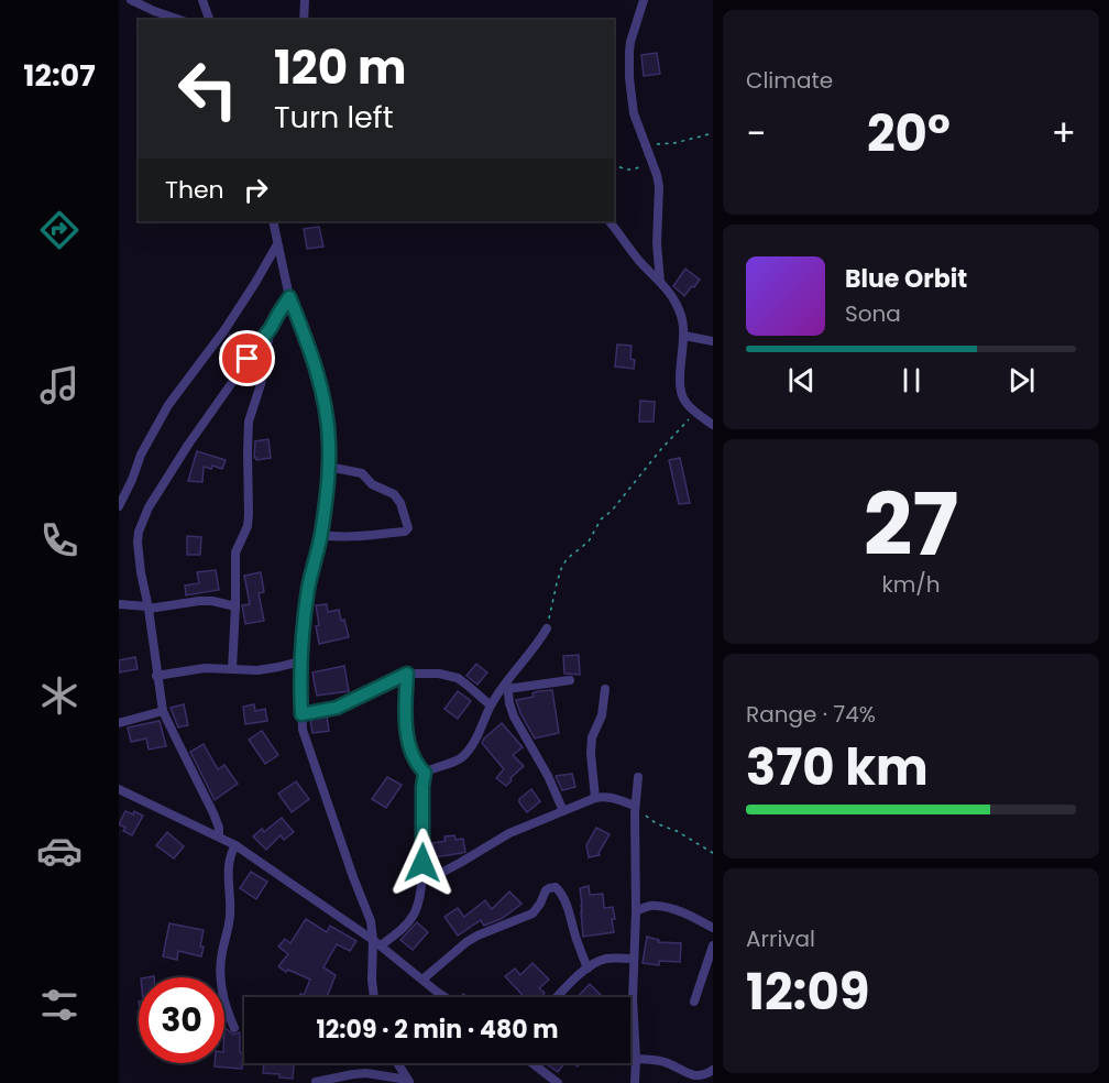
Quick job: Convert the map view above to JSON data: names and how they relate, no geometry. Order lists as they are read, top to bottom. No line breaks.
{"page":{"tabs":"12:07","tile":["Climate",["27","km/h"],["Range · 74%","370 km"],["Arrival","12:09"]],"turn":["120 m","Turn left"],"heat":["−","20°","+"],"then":"Then","song":["Blue Orbit","Sona"],"limit":"30","trip":"12:09 · 2 min · 480 m"}}
